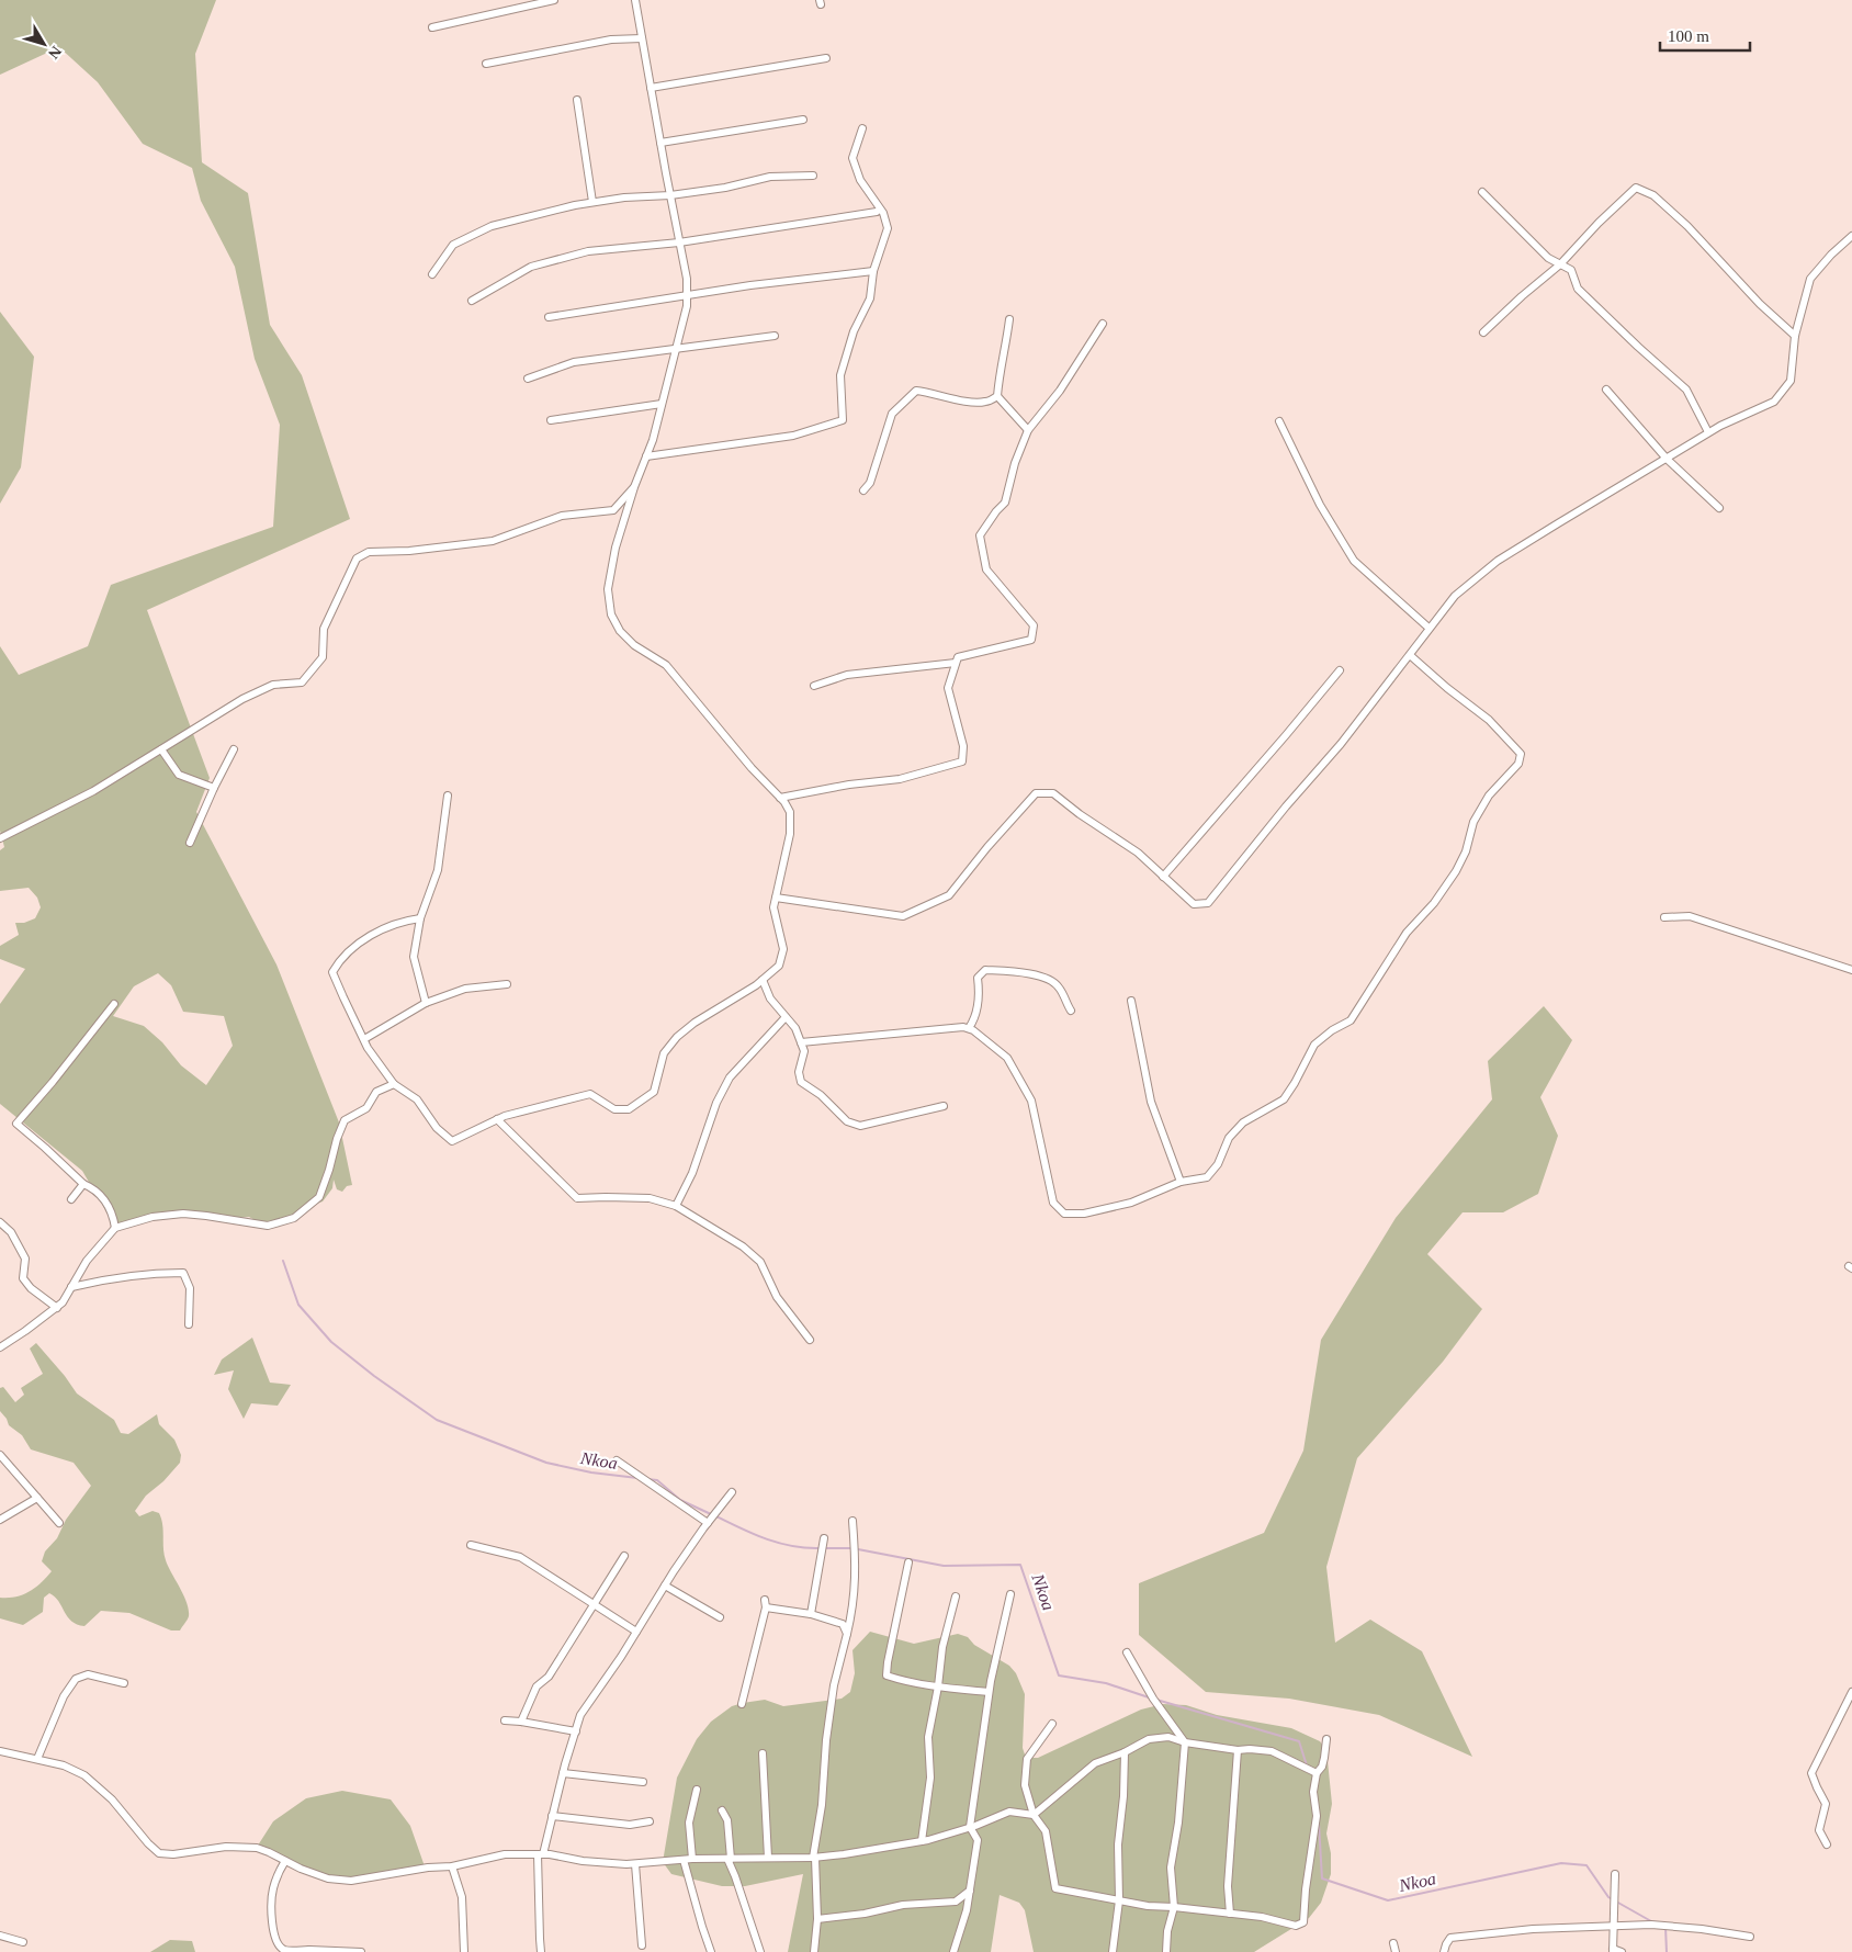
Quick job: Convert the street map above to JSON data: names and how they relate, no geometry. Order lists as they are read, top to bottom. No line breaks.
{"water":["Nkoa"],"scale_bar":"100 m","north":"bottom right"}
